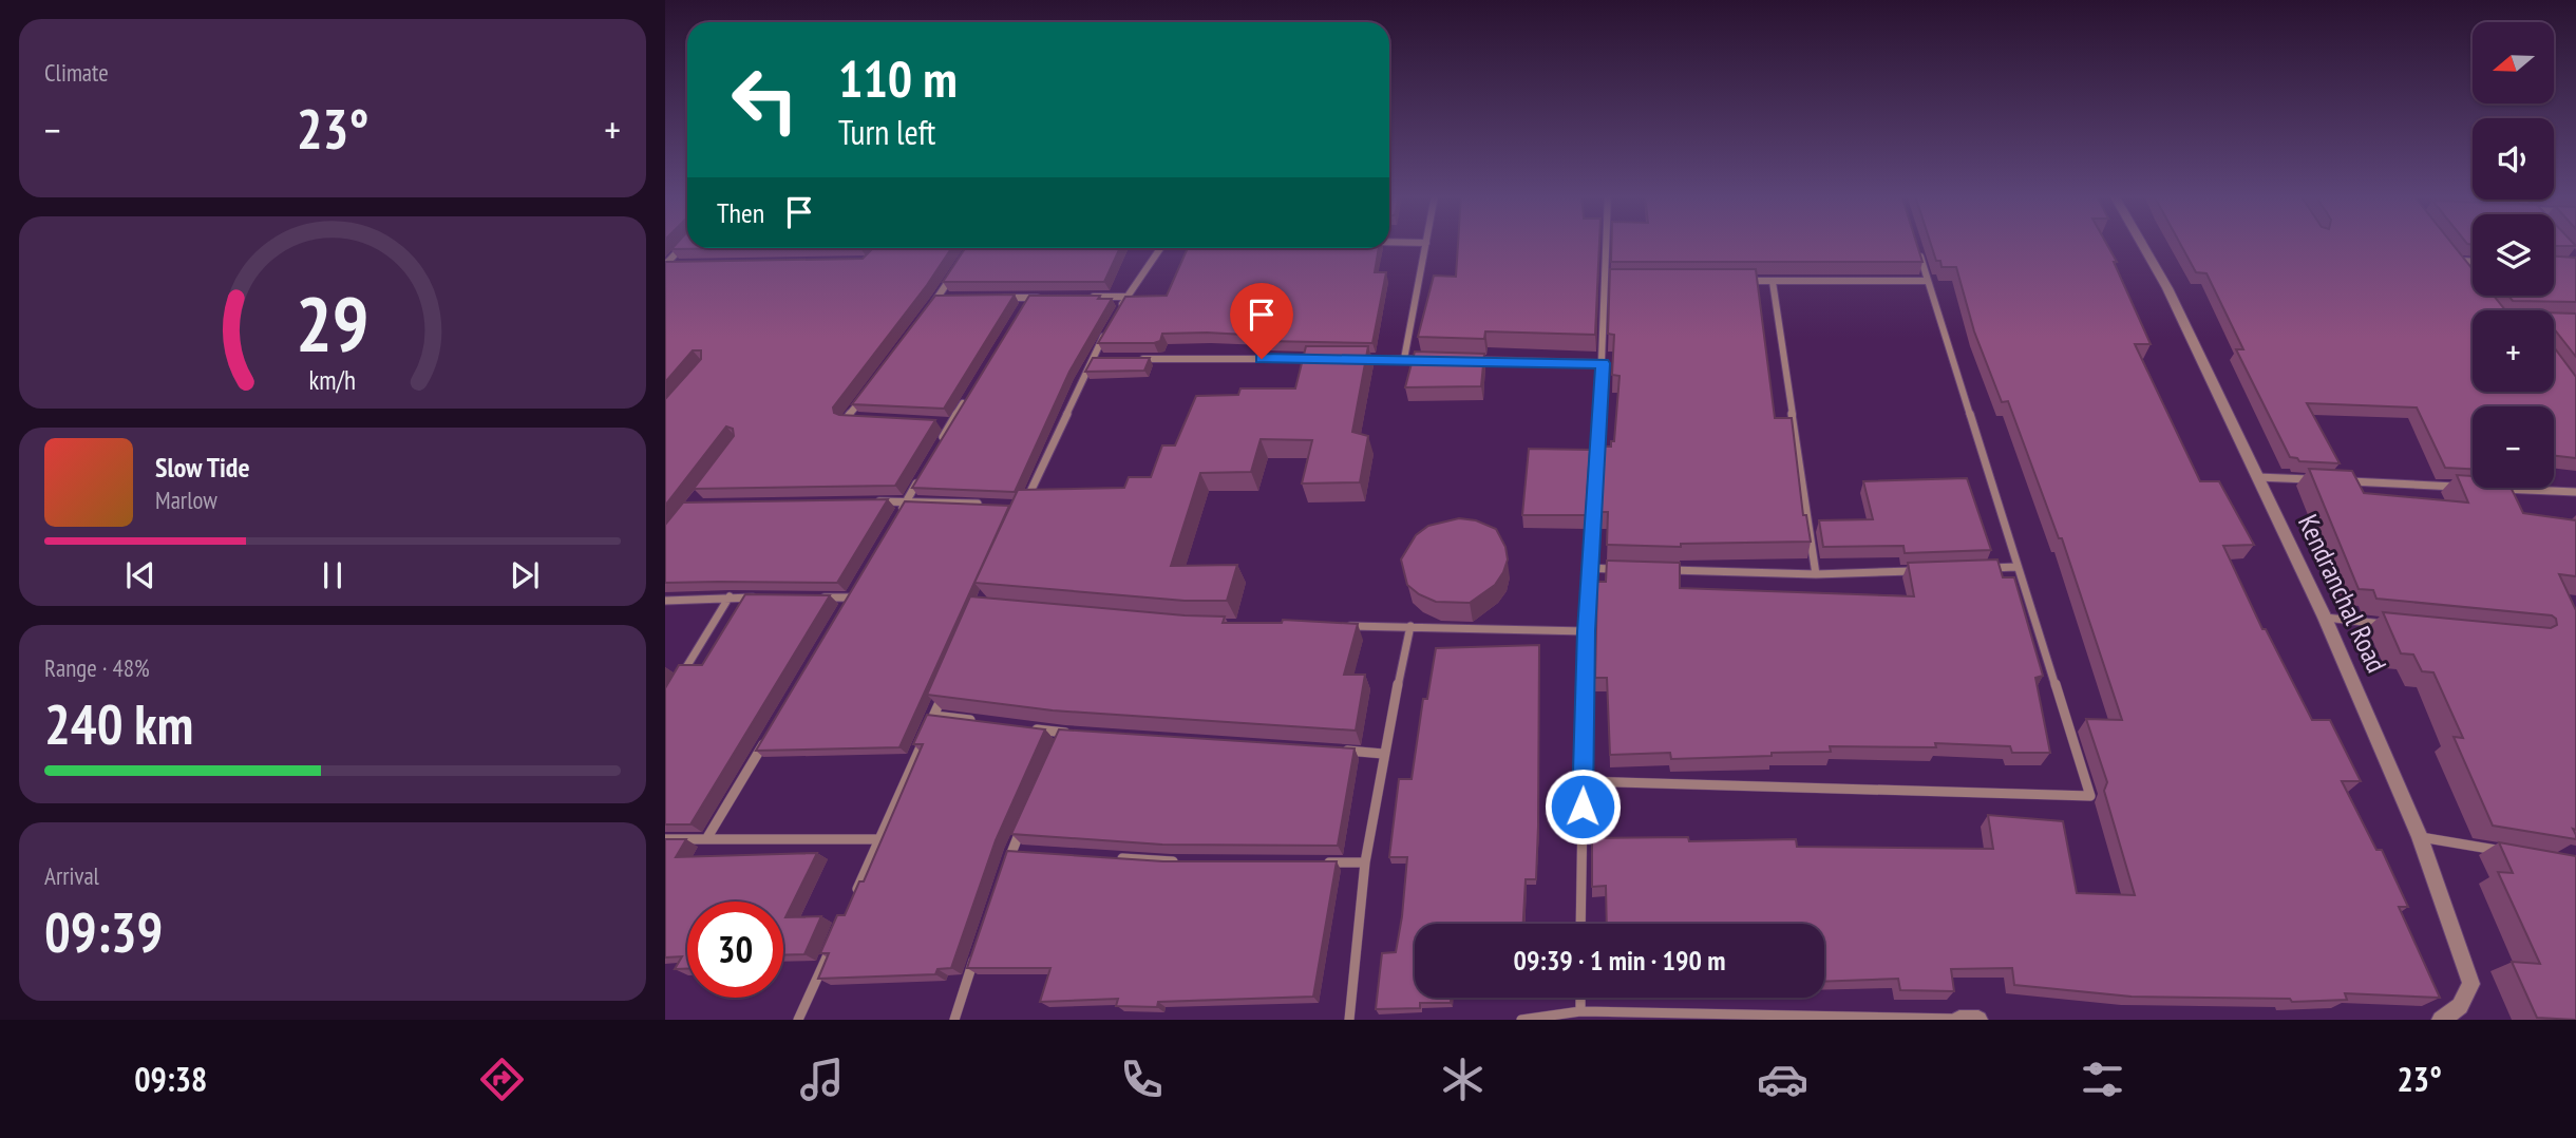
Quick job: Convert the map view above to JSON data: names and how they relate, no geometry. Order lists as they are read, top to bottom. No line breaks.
{"streets":{"street":["Kendranchal Road"]},"north":"left","page":{"tile":["Climate",["Range · 48%","240 km"],["Arrival","09:39"]],"map_buttons":["+","−"],"turn":["110 m","Turn left"],"heat":["−","23°","+"],"then":"Then","song":["Slow Tide","Marlow"],"limit":"30","trip":"09:39 · 1 min · 190 m","tabs":["09:38","23°"],"gauge":["29","km/h"]}}
